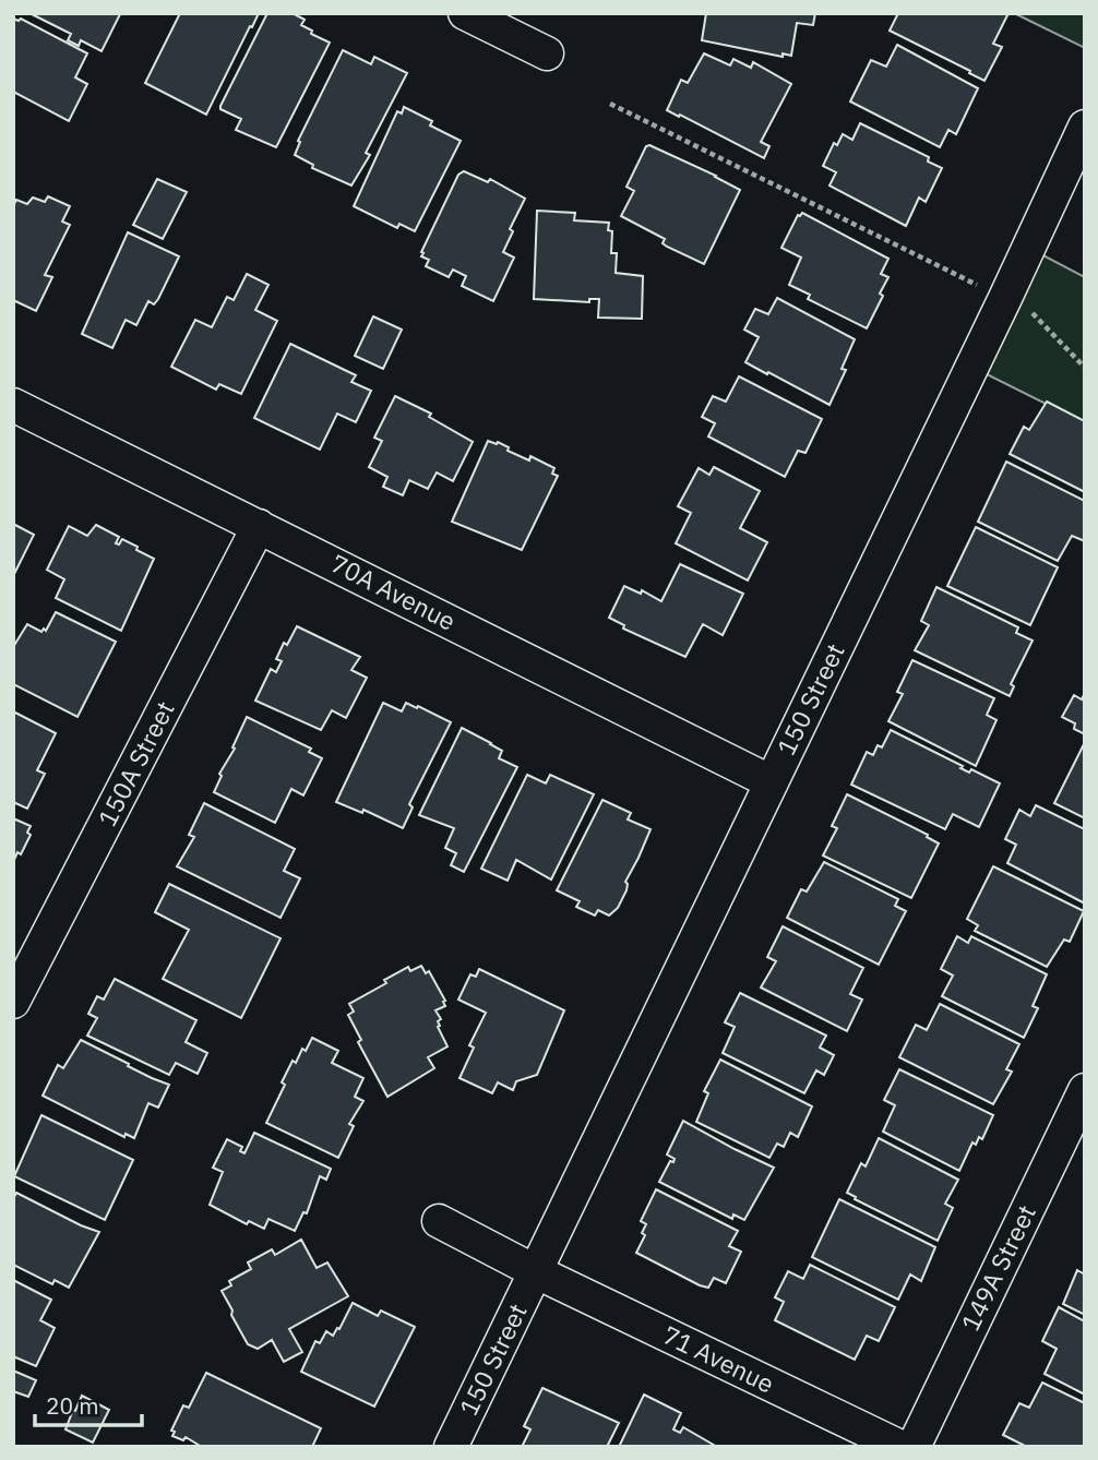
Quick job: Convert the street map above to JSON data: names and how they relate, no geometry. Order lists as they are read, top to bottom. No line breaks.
{"streets":{"street":["70A Avenue","150 Street","150A Street","149A Street","71 Avenue"]},"crossings":[["70A Avenue","150 Street"],["70A Avenue","150A Street"],["150 Street","71 Avenue"]],"scale_bar":"20 m"}
